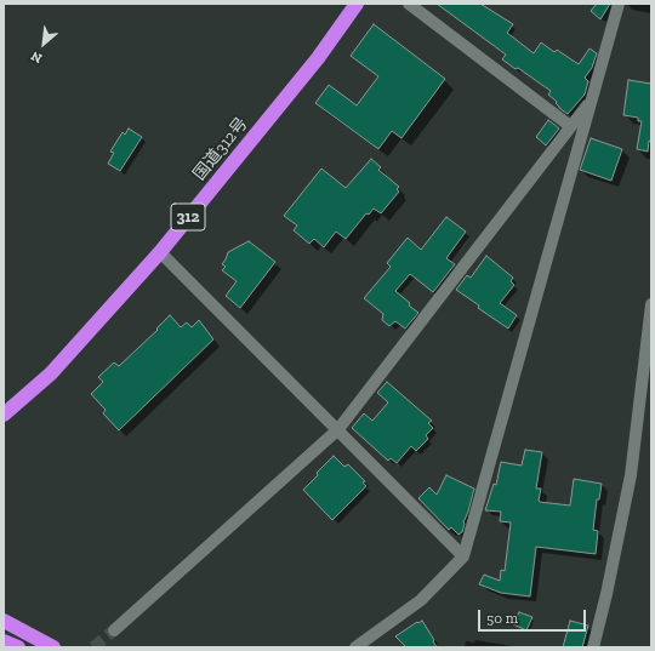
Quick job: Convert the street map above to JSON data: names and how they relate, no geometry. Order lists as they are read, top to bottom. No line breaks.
{"streets":{"highway":["国道312号","312"]},"scale_bar":"50 m","north":"bottom left"}
